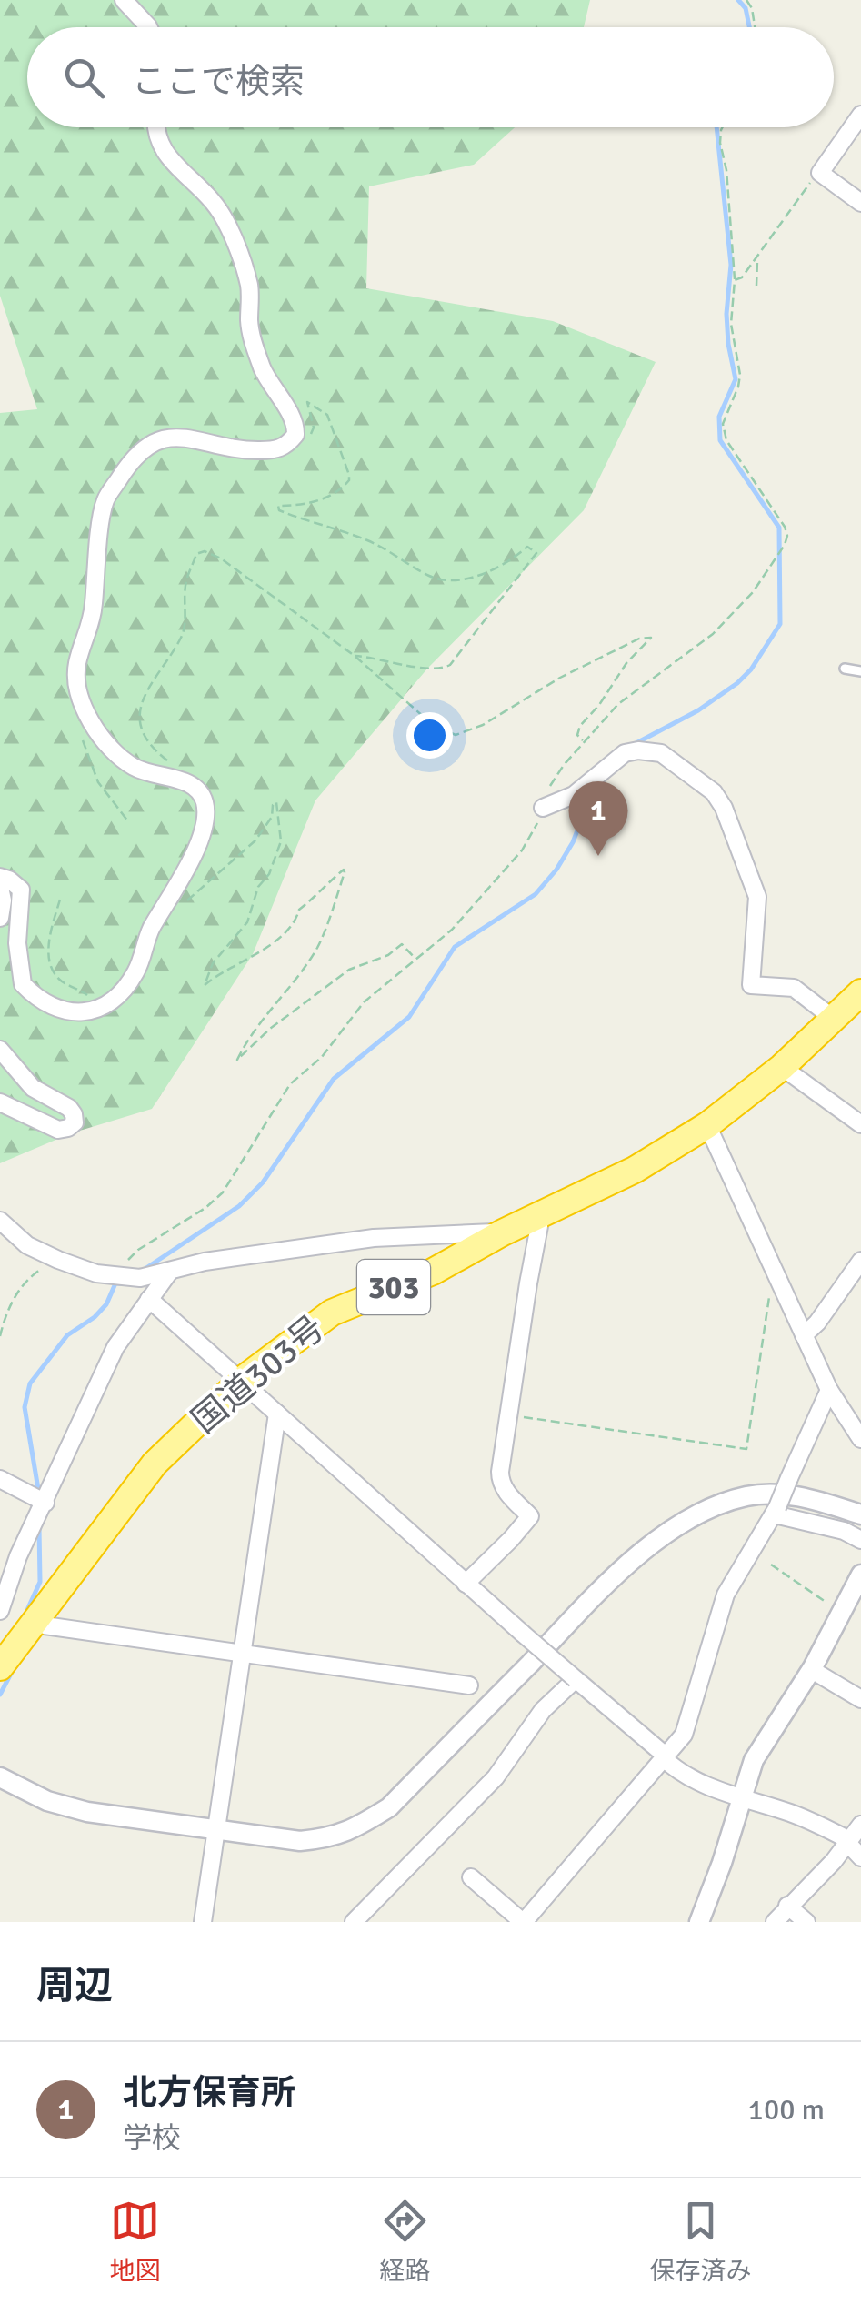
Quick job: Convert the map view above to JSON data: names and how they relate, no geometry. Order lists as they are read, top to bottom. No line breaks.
{"streets":{"highway":["303","国道303号"]},"page":{"search":"ここで検索","pins":"1","heading":"周辺","list":[{"mark":"1","name":"北方保育所","note":"学校","value":"100 m"}],"nav":["地図","経路","保存済み"]}}
